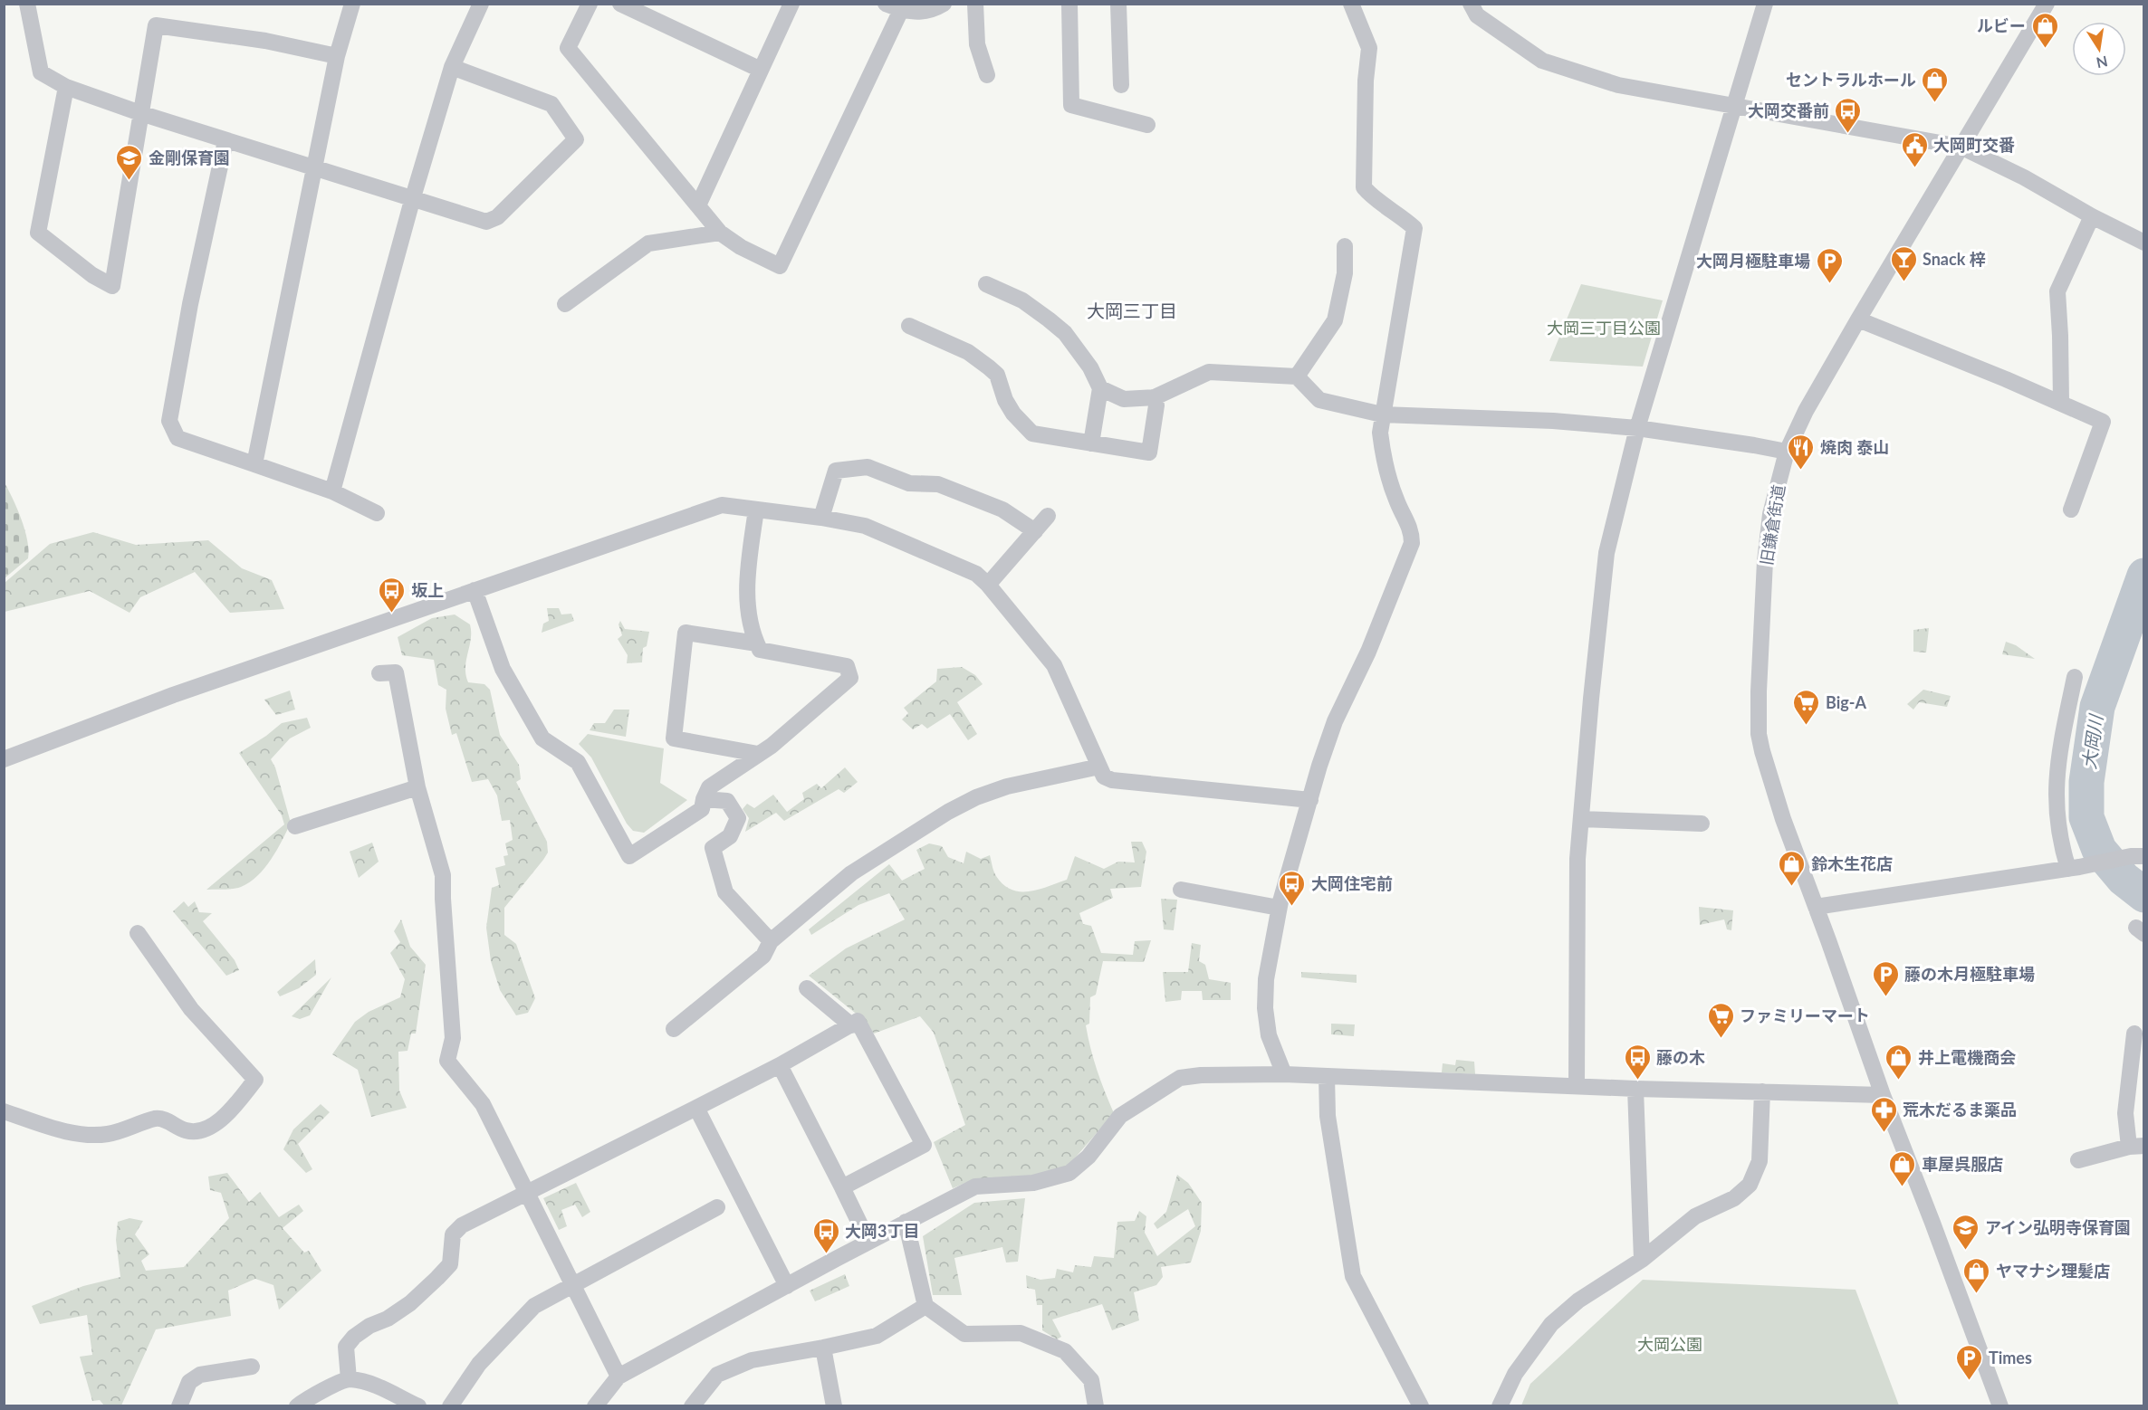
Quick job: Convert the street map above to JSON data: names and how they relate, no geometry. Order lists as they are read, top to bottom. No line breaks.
{"streets":{"street":["旧鎌倉街道"]},"districts":["大岡三丁目"],"water":["大岡川"],"parks":["大岡三丁目公園","大岡公園"],"places":{"shop":["ルビー","セントラルホール","鈴木生花店","井上電機商会","車屋呉服店","ヤマナシ理髪店"],"bus stop":["大岡交番前","坂上","大岡住宅前","藤の木","大岡3丁目"],"public building":["大岡町交番"],"school or university":["金剛保育園","アイン弘明寺保育園"],"bar":["Snack 梓"],"parking":["大岡月極駐車場","藤の木月極駐車場","Times"],"restaurant":["焼肉 泰山"],"supermarket":["Big-A","ファミリーマート"],"pharmacy":["荒木だるま薬品"]},"north":"bottom"}
